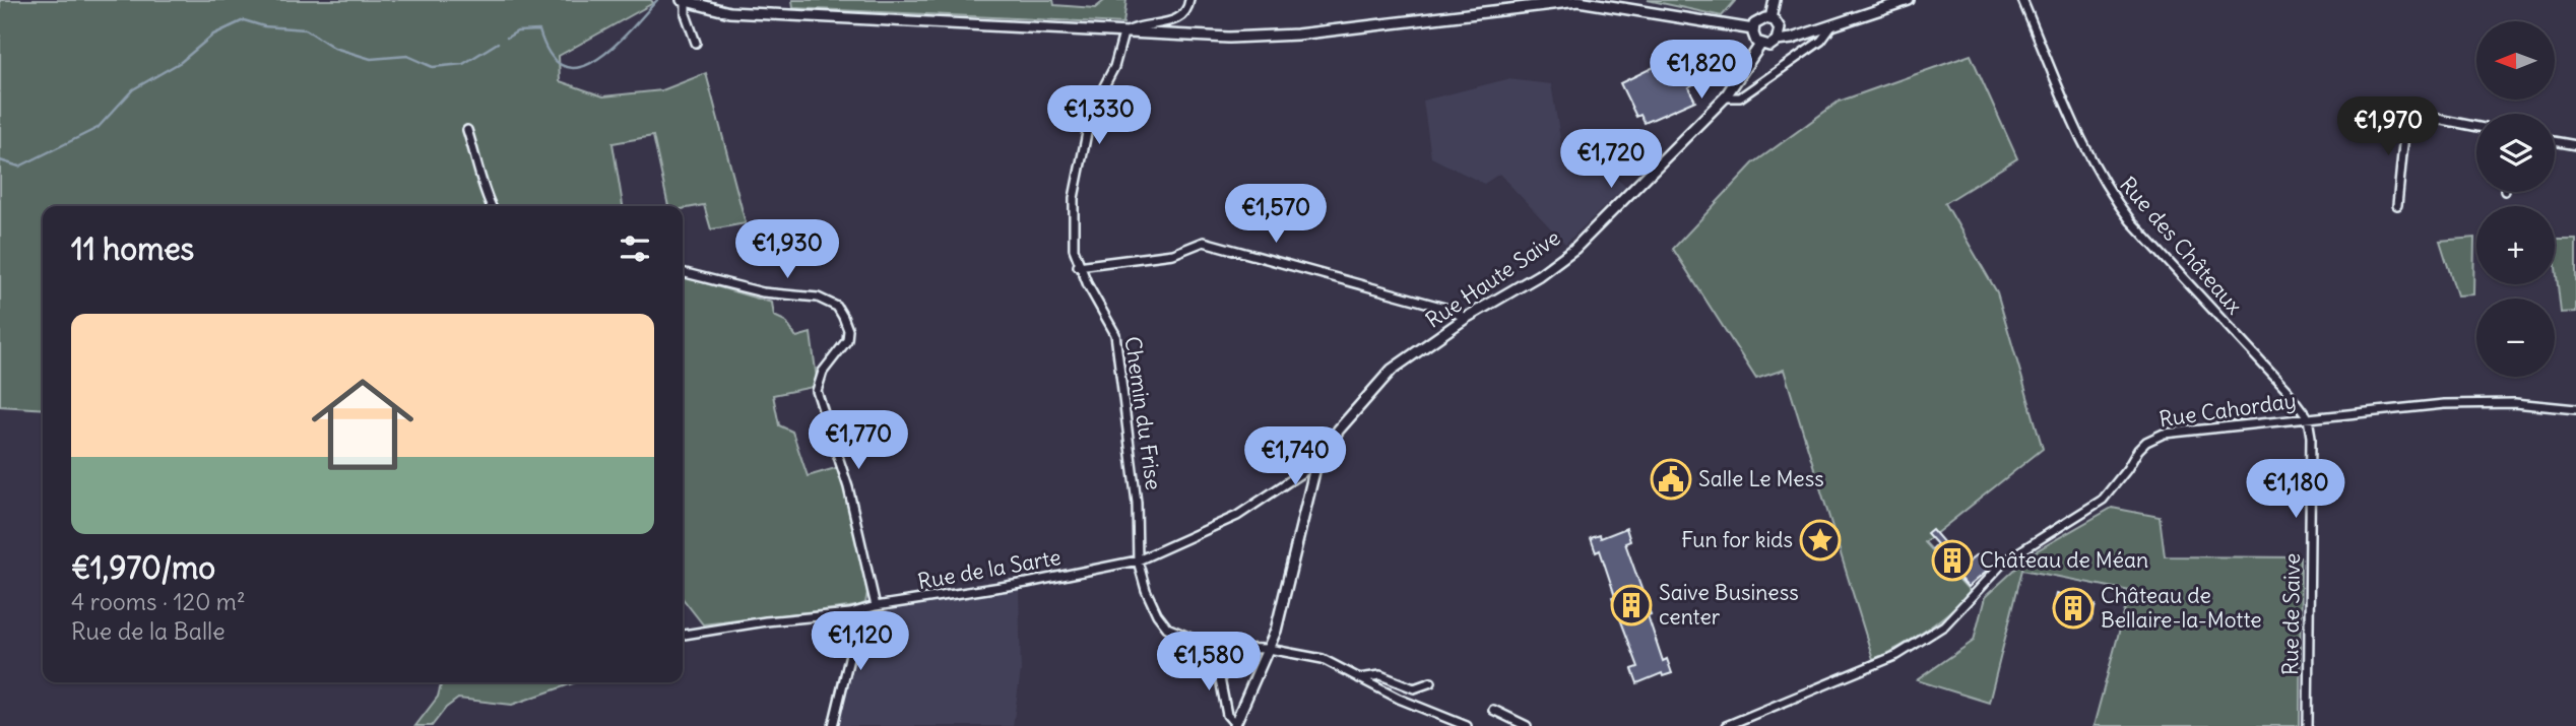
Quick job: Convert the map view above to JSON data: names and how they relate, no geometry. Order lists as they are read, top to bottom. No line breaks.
{"streets":{"street":["Rue des Châteaux","Rue Haute Saive","Rue Cahorday","Chemin du Frise","Rue de la Sarte","Rue de Saive"]},"crossings":[["Rue des Châteaux","Rue Cahorday"],["Rue des Châteaux","Rue de Saive"],["Rue Haute Saive","Chemin du Frise"],["Rue Haute Saive","Rue de la Sarte"],["Rue Cahorday","Rue de Saive"],["Chemin du Frise","Rue de la Sarte"]],"places":{"public building":["Salle Le Mess"],"place":["Fun for kids"],"building":["Château de Méan","Saive Business center","Château de Bellaire-la-Motte"]},"north":"left","page":{"map_buttons":["+","−"],"price":["€1,820","€1,330","€1,970","€1,720","€1,570","€1,930","€1,770","€1,740","€1,180","€1,120","€1,580"],"heading":"11 homes","list":[{"name":"€1,970/mo","note":"4 rooms · 120 m² · Rue de la Balle"}]}}
